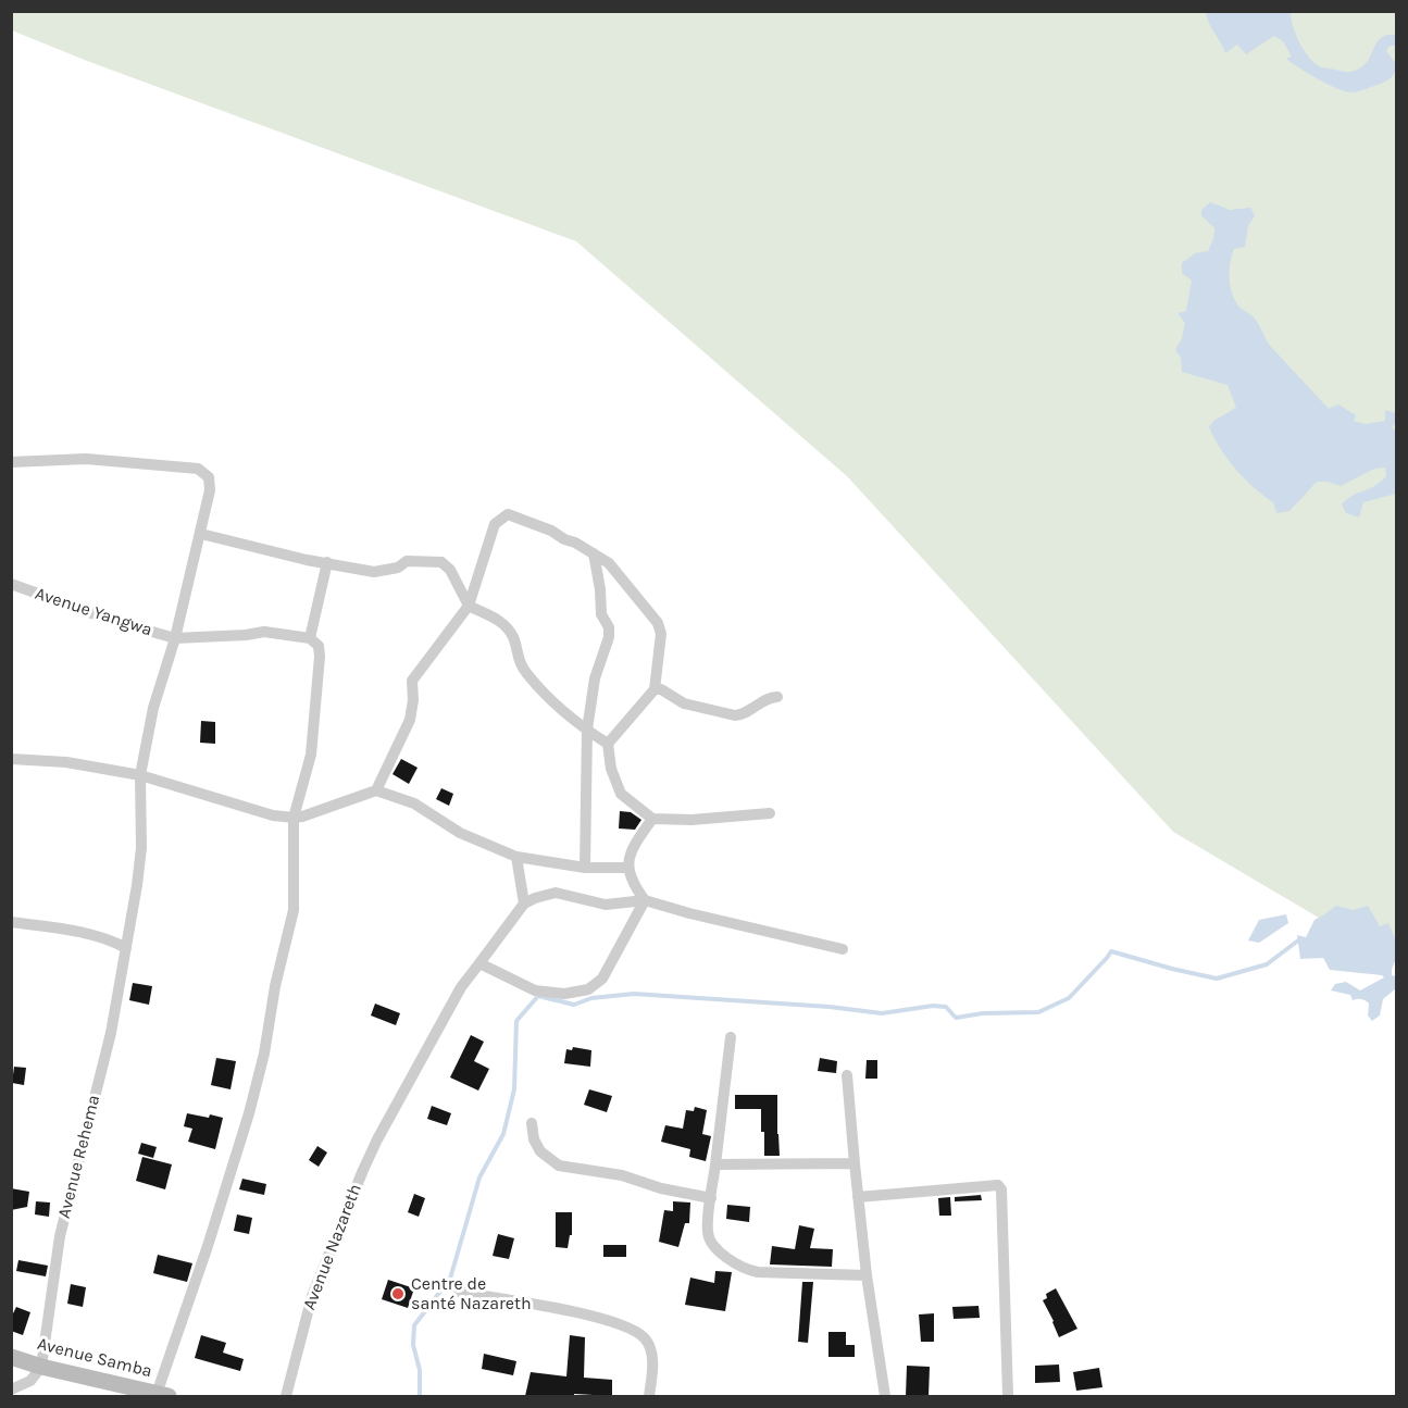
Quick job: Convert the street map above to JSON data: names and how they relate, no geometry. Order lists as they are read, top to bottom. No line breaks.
{"streets":{"street":["Avenue Yangwa","Avenue Rehema","Avenue Nazareth","Avenue Samba"]},"crossings":[["Avenue Yangwa","Avenue Rehema"],["Avenue Rehema","Avenue Samba"]],"places":["Centre de santé Nazareth"]}
